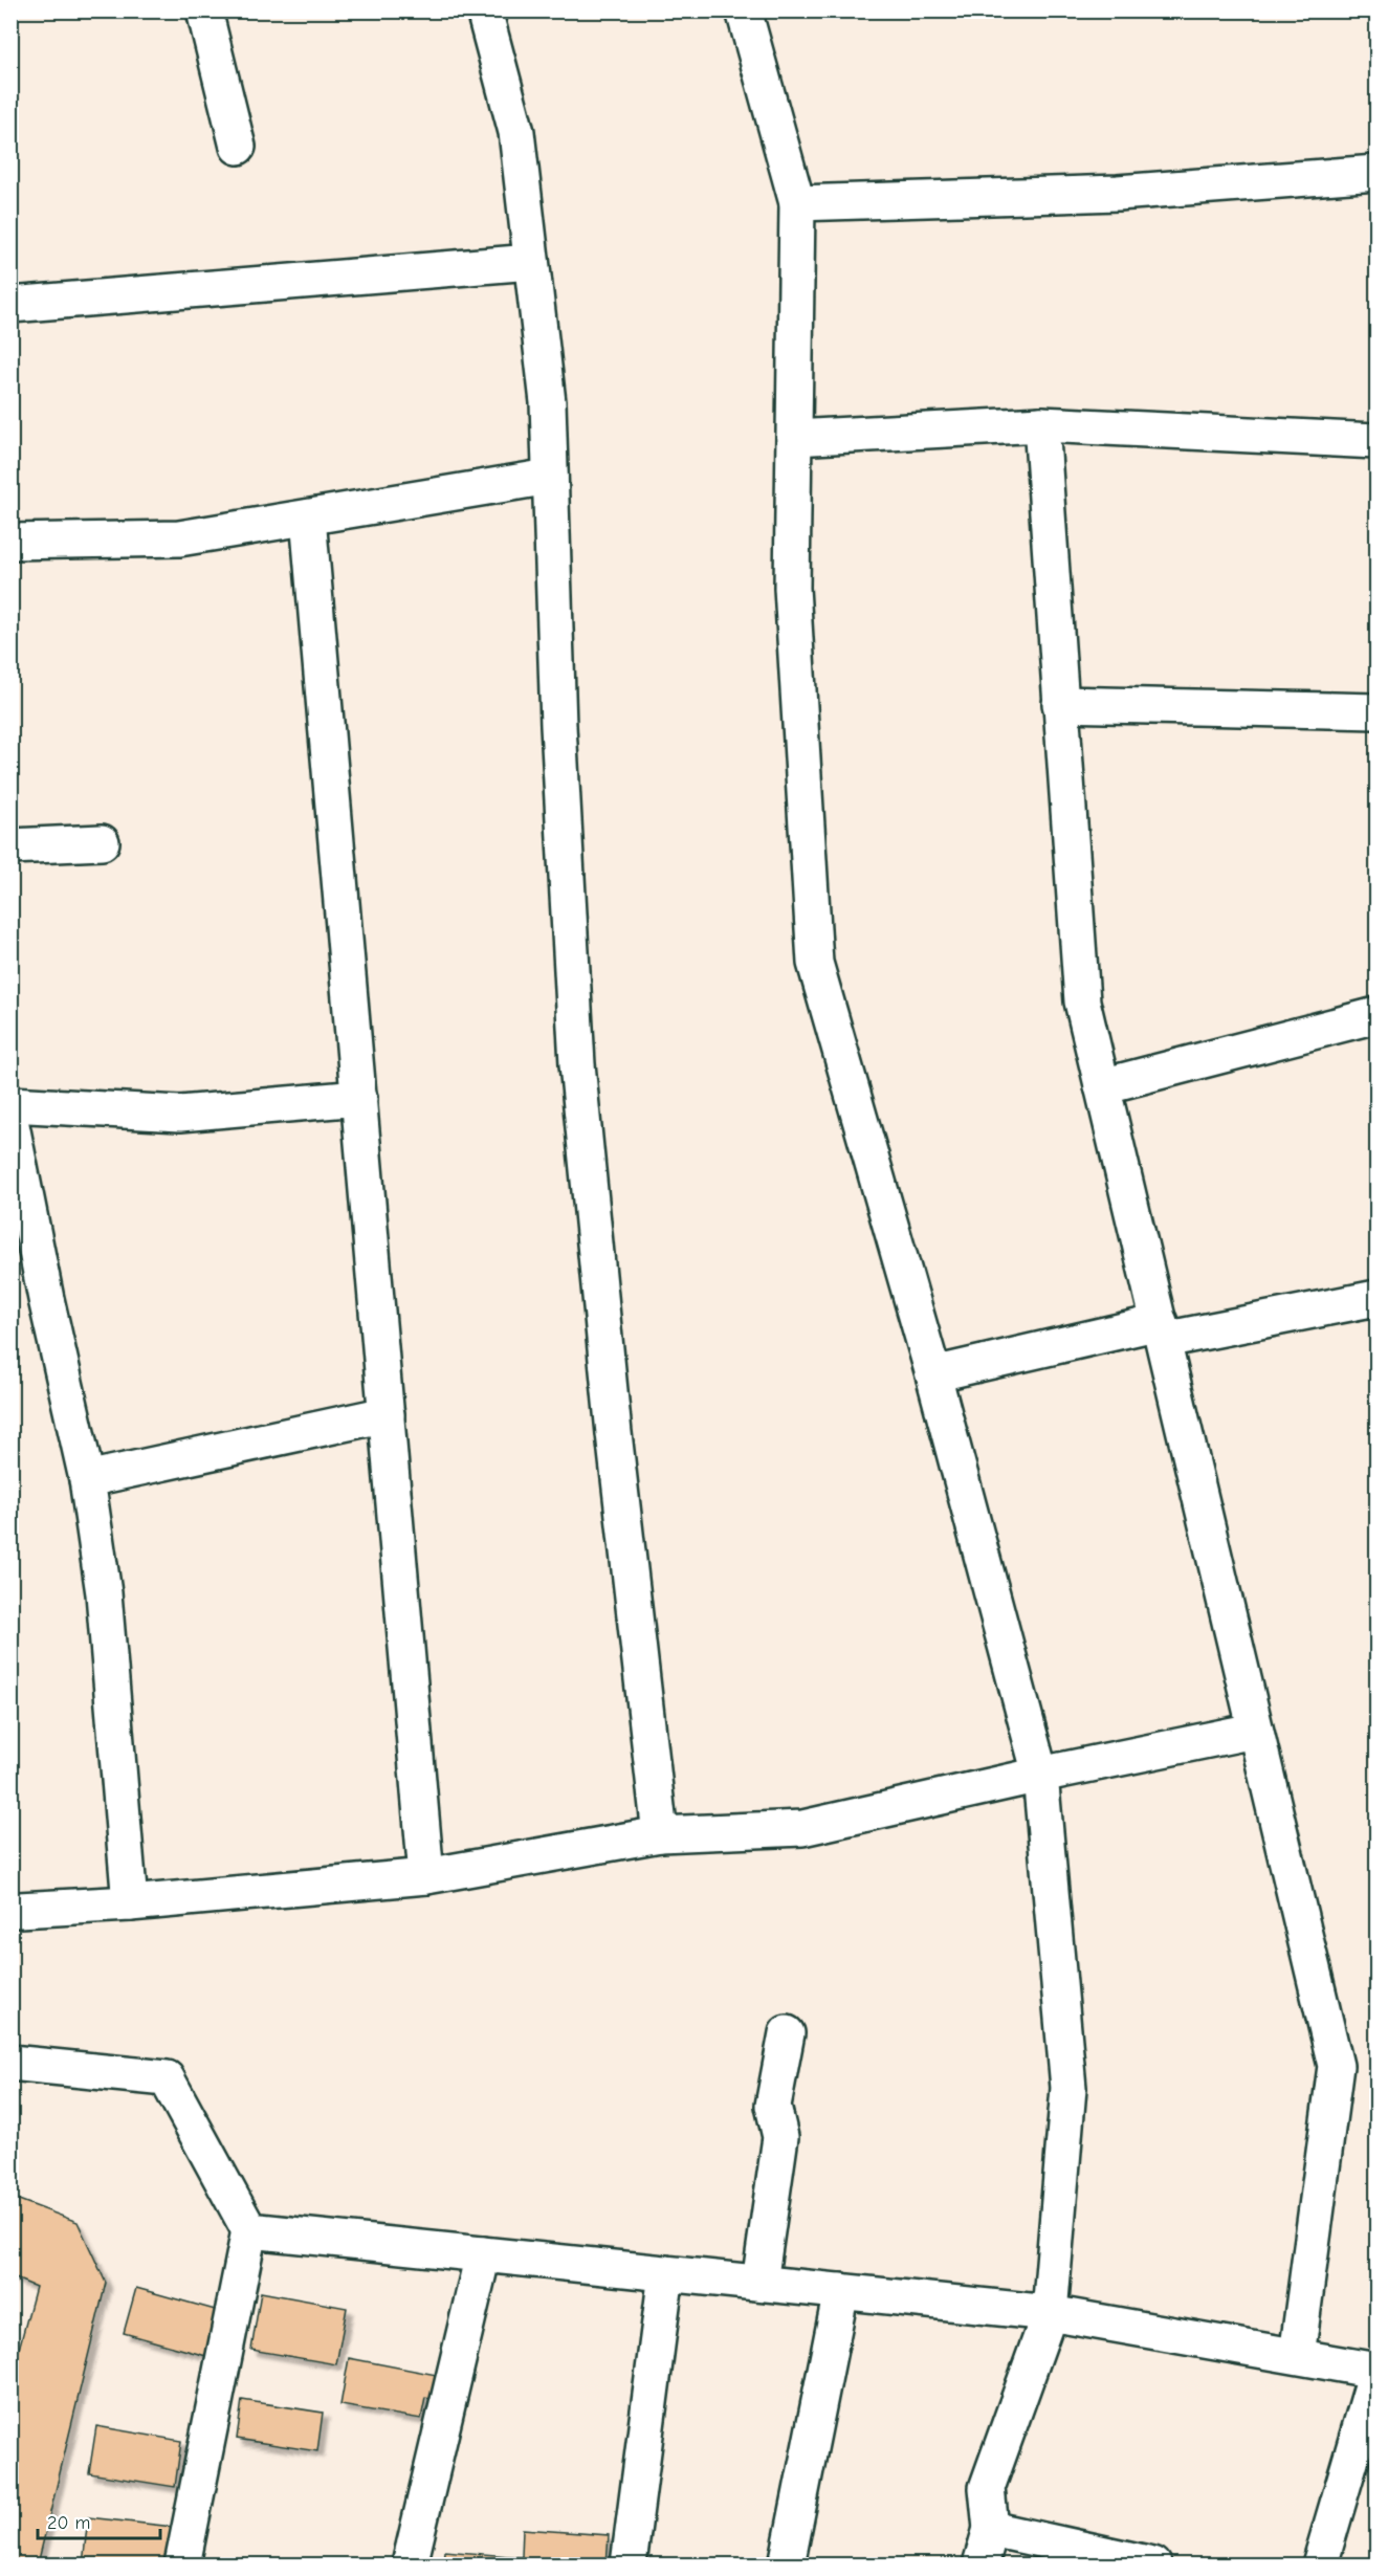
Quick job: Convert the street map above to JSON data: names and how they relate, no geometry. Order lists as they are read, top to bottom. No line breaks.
{"scale_bar":"20 m"}
